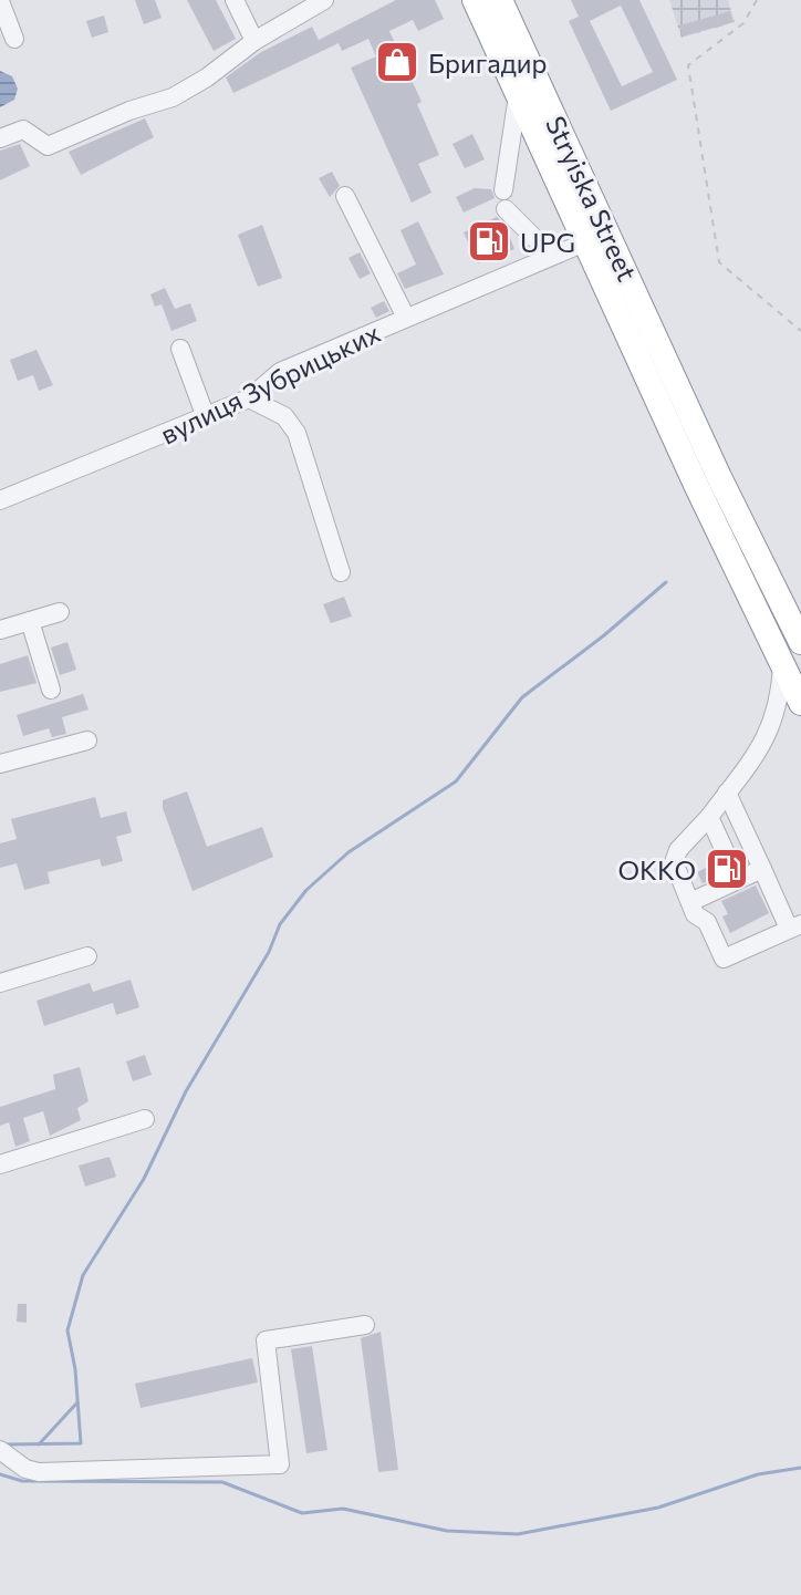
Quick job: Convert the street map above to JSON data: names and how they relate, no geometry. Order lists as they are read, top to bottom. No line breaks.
{"streets":{"highway":["Stryiska Street"],"street":["вулиця Зубрицьких"]},"crossings":[["Stryiska Street","вулиця Зубрицьких"]],"places":{"shop":["Бригадир"],"fuel station":["UPG","OKKO"]}}
